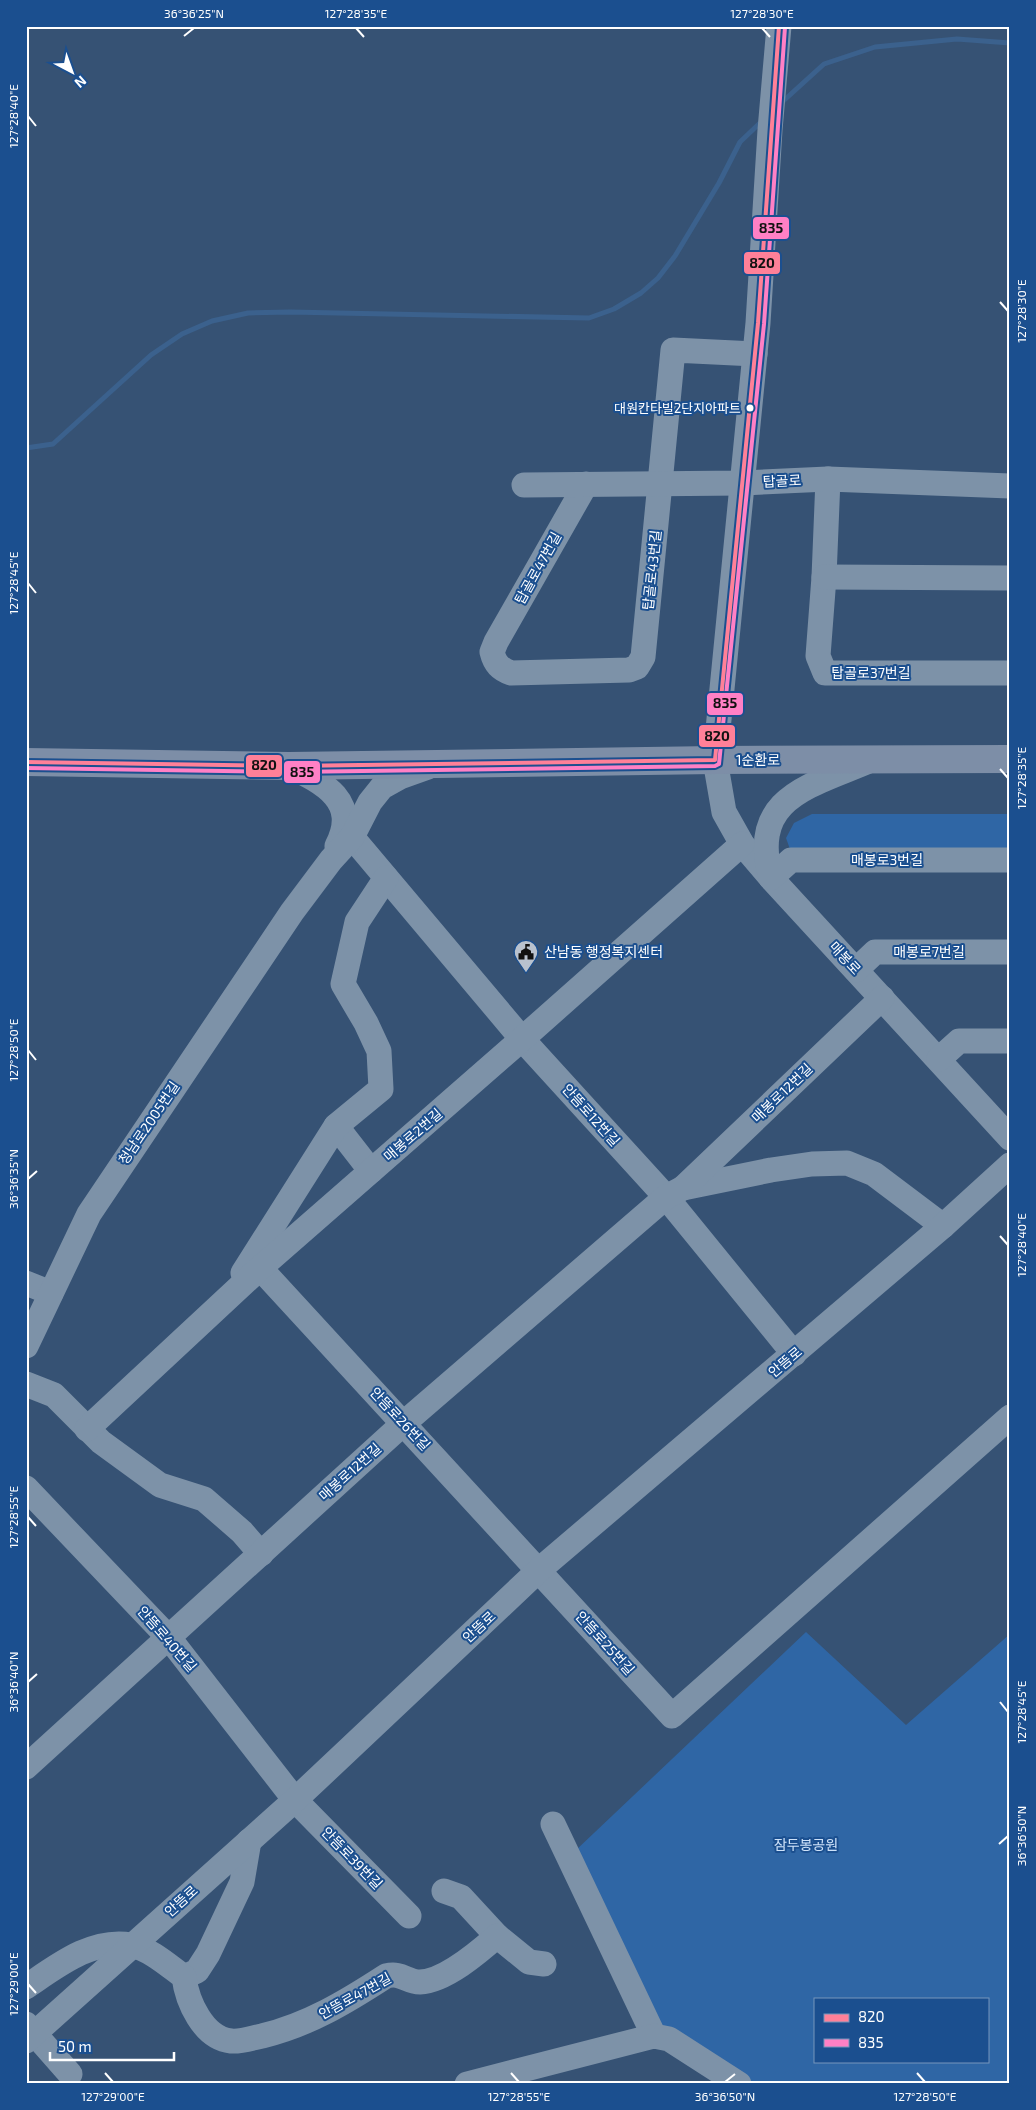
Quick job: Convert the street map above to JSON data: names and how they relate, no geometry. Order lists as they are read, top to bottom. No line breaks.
{"streets":{"main road":["1순환로"],"street":["탑골로","탑골로47번길","탑골로43번길","탑골로37번길","매봉로3번길","매봉로7번길","매봉로","매봉로12번길","안뜸로12번길","청남로2005번길","매봉로2번길","안뜸로","안뜸로26번길","안뜸로40번길","안뜸로25번길","안뜸로39번길","안뜸로47번길"]},"crossings":[["탑골로","탑골로47번길"],["탑골로","탑골로43번길"],["탑골로","탑골로37번길"],["탑골로","매봉로"],["탑골로47번길","탑골로43번길"],["탑골로43번길","매봉로"],["1순환로","매봉로"],["매봉로3번길","매봉로"],["매봉로7번길","매봉로"],["매봉로","매봉로12번길"],["매봉로","매봉로2번길"],["매봉로12번길","안뜸로12번길"],["매봉로12번길","안뜸로"],["매봉로12번길","안뜸로26번길"],["매봉로12번길","안뜸로40번길"],["안뜸로12번길","매봉로2번길"],["안뜸로12번길","안뜸로"],["매봉로2번길","안뜸로26번길"],["안뜸로","안뜸로26번길"],["안뜸로","안뜸로40번길"],["안뜸로","안뜸로25번길"],["안뜸로","안뜸로39번길"],["안뜸로26번길","안뜸로25번길"],["안뜸로40번길","안뜸로39번길"]],"parks":["잠두봉공원"],"places":{"other":["대원칸타빌2단지아파트"],"public building":["산남동 행정복지센터"]},"lines":["transit line 820","transit line 835"],"legend":["820","835"],"scale_bar":"50 m","north":"bottom right","coordinates":["36°36'25\"N","127°28'35\"E","127°28'30\"E","127°28'40\"E","127°28'45\"E","127°28'50\"E","36°36'35\"N","127°28'55\"E","36°36'40\"N","36°36'50\"N","127°29'00\"E"]}
